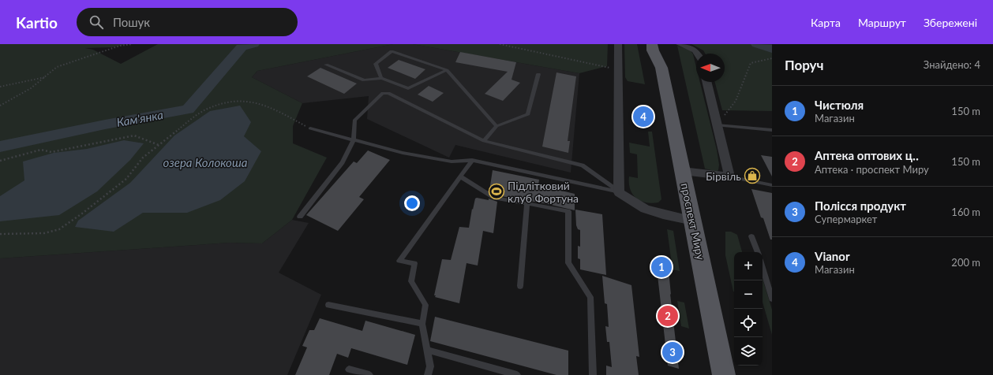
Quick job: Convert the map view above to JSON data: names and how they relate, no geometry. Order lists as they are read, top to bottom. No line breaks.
{"streets":{"main road":["проспект Миру"]},"water":["Кам'янка","озера Колокоша"],"places":{"shop":["Бірвіль"],"sports":["Підлітковий клуб Фортуна"]},"north":"left","page":{"header":"Kartio","search":"Пошук","nav":["Карта","Маршрут","Збережені"],"heading":["Поруч","Знайдено: 4"],"list":[{"mark":"1","name":"Чистюля","note":"Магазин","value":"150 m"},{"mark":"2","name":"Аптека оптових ц‥","note":"Аптека · проспект Миру","value":"150 m"},{"mark":"3","name":"Полісся продукт","note":"Супермаркет","value":"160 m"},{"mark":"4","name":"Vianor","note":"Магазин","value":"200 m"}],"pins":["4","1","2","3"],"map_buttons":["+","−"]}}
